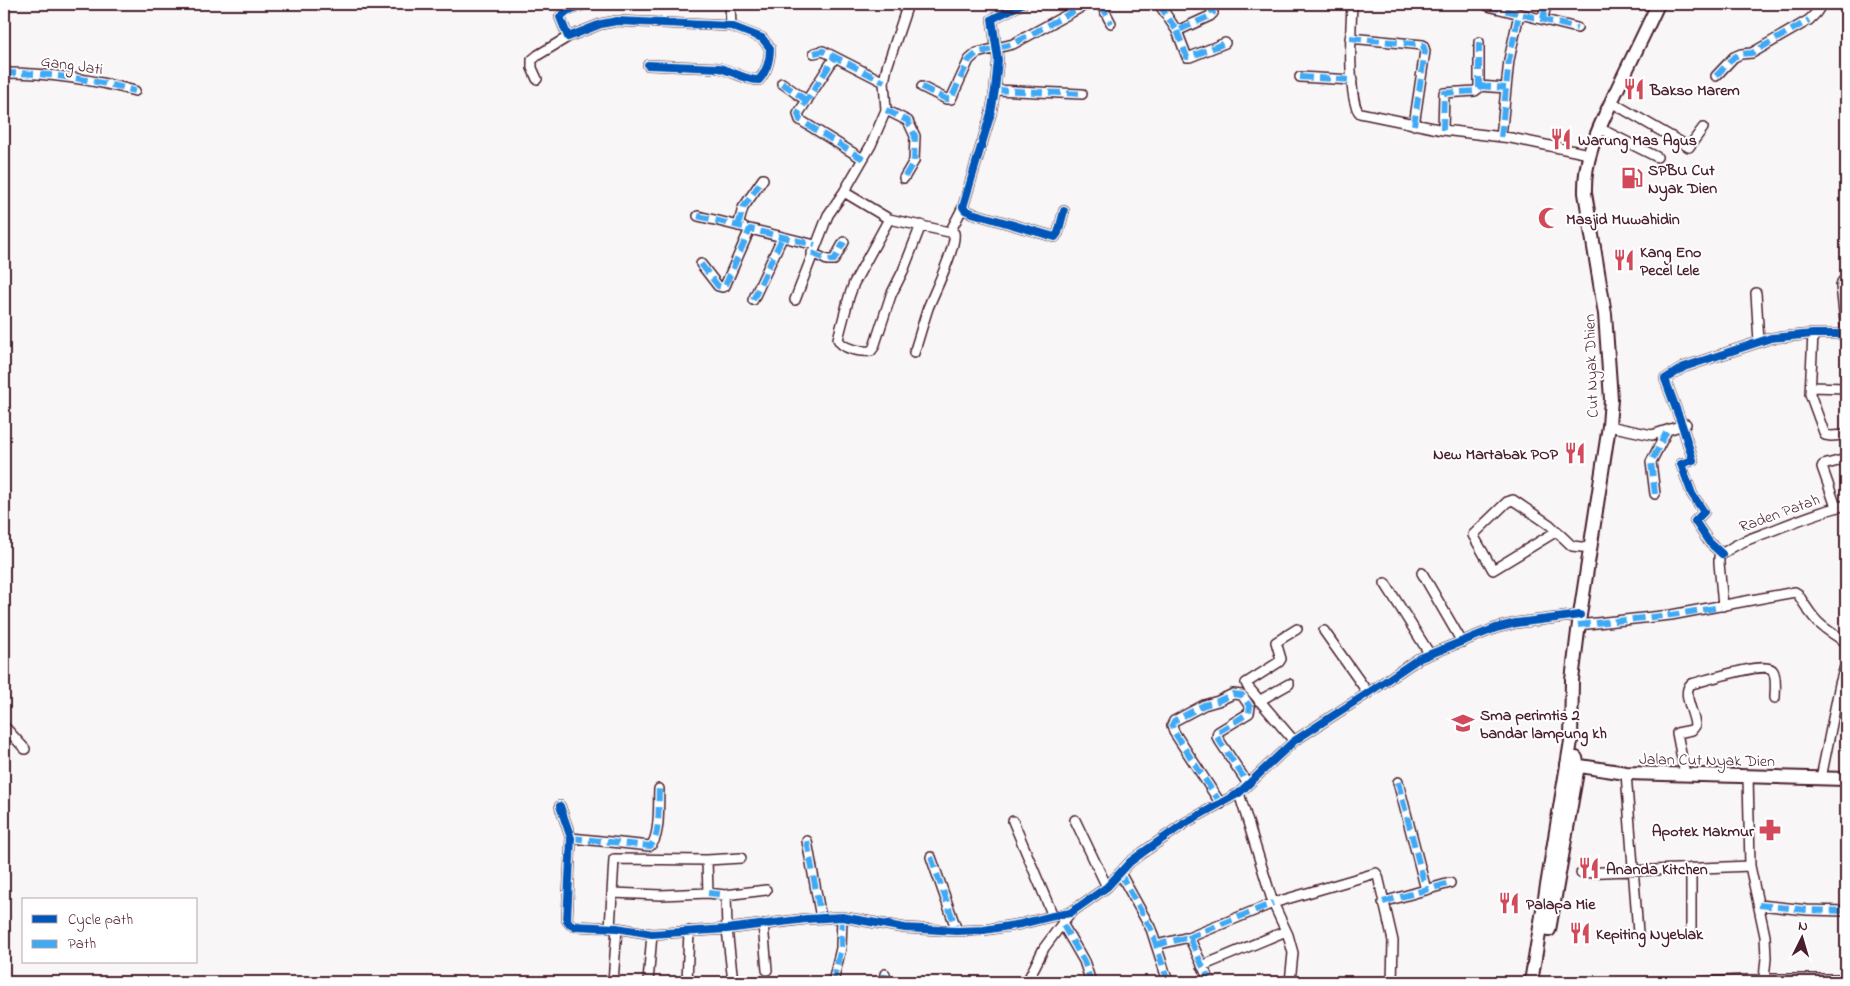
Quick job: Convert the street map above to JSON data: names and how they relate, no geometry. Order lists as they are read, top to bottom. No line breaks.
{"streets":{"main road":["Cut Nyak Dhien","Jalan Cut Nyak Dien"],"street":["Gang Jati","Raden Patah"]},"crossings":[["Cut Nyak Dhien","Jalan Cut Nyak Dien"]],"places":{"restaurant":["Bakso Marem","Warung Mas Agus","Kang Eno Pecel Lele","New Martabak POP","Ananda Kitchen","Palapa Mie","Kepiting Nyeblak"],"fuel station":["SPBU Cut Nyak Dien"],"mosque":["Masjid Muwahidin"],"school or university":["Sma perimtis 2 bandar lampung kh"],"pharmacy":["Apotek Makmur"]},"legend":["Cycle path","Path"],"north":"top"}
